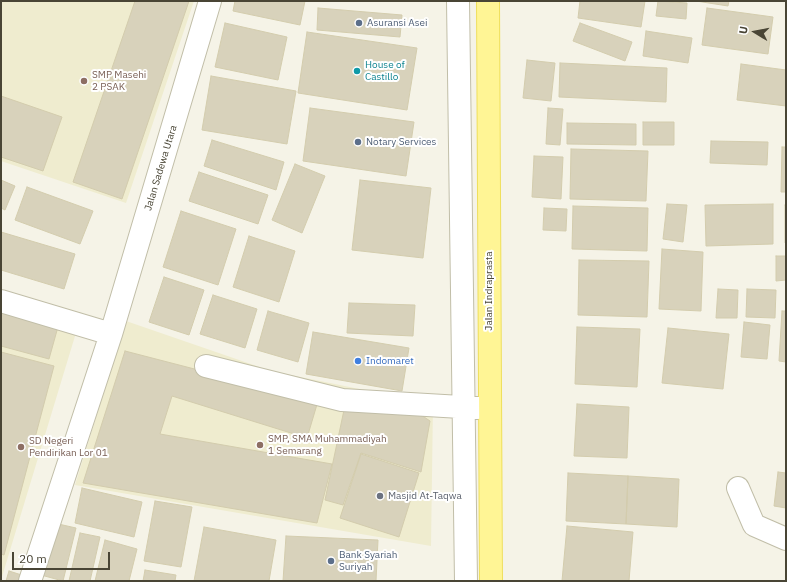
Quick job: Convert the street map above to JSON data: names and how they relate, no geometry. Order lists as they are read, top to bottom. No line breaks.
{"streets":{"main road":["Jalan Indraprasta"],"street":["Jalan Sadewa Utara"]},"places":["Asuransi Asei","House of Castillo","SMP Masehi 2 PSAK","Notary Services","Indomaret","SMP, SMA Muhammadiyah 1 Semarang","SD Negeri Pendirikan Lor 01","Masjid At-Taqwa","Bank Syariah Suriyah"],"scale_bar":"20 m","north":"left"}
